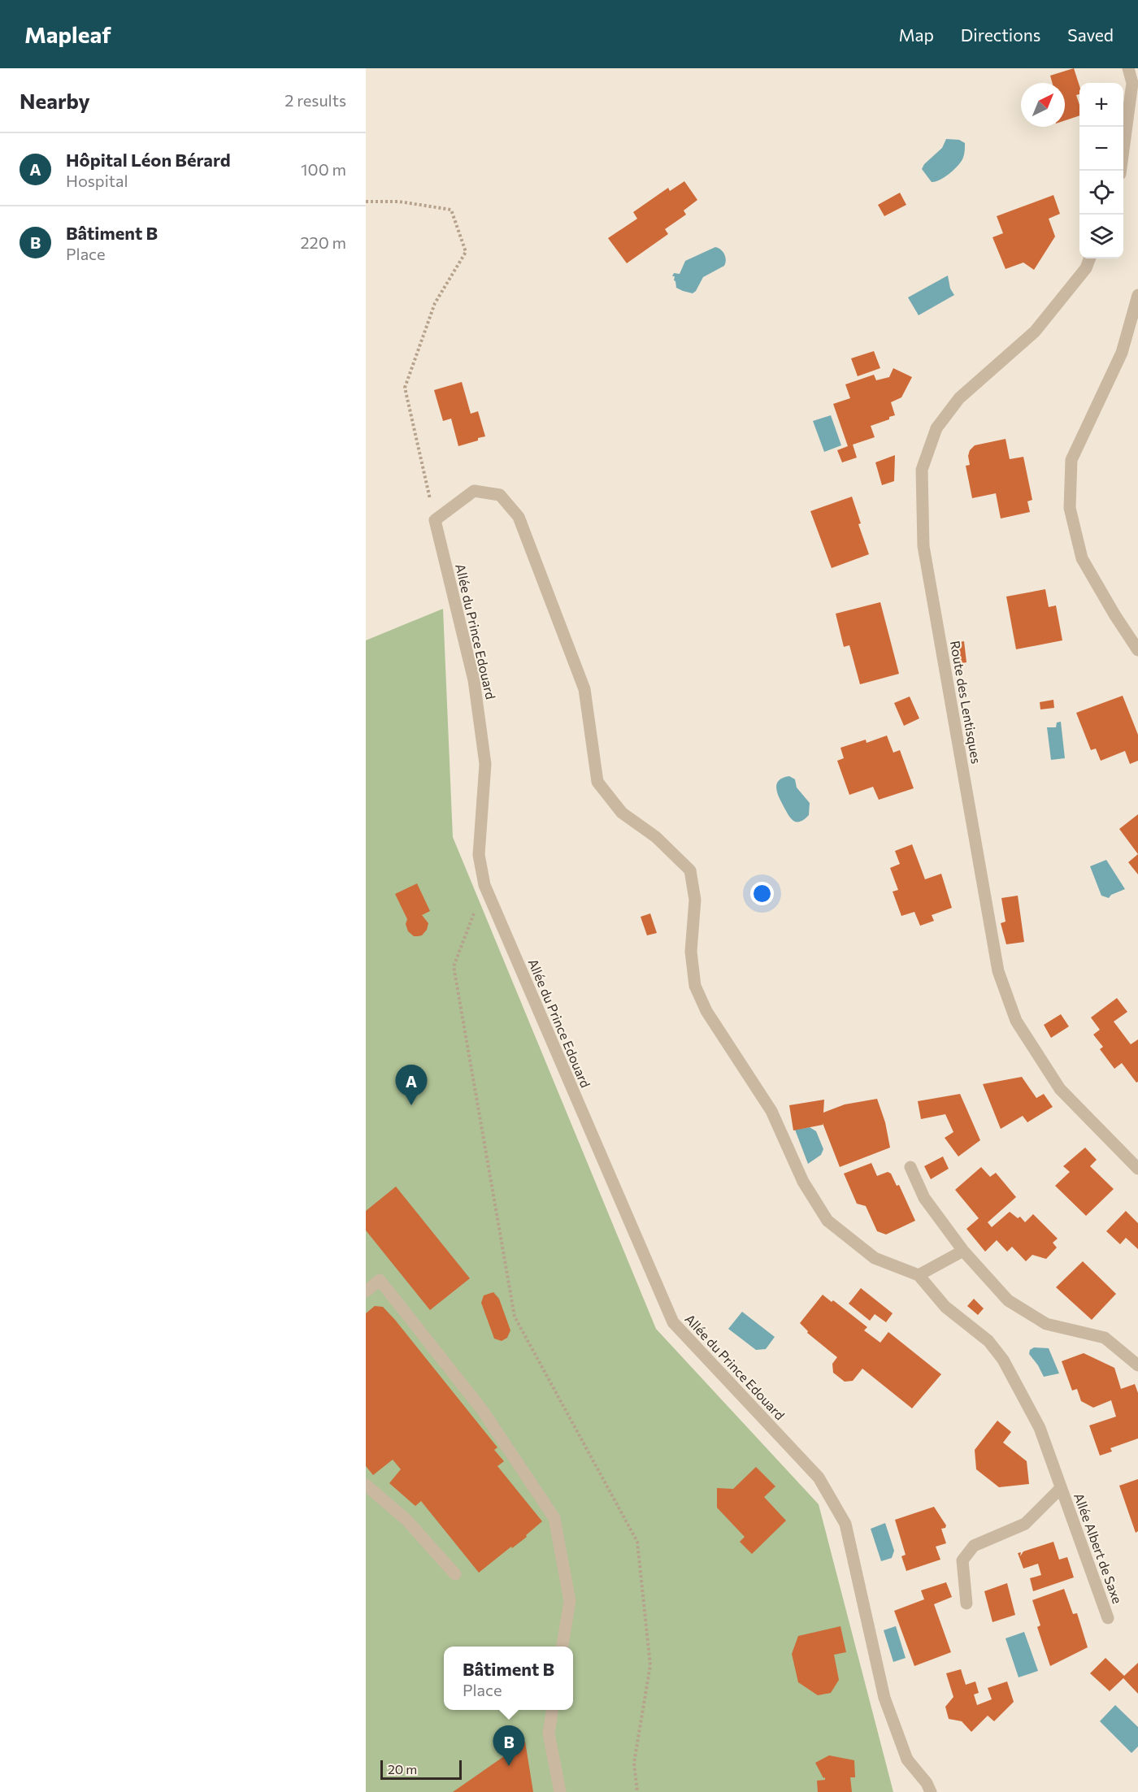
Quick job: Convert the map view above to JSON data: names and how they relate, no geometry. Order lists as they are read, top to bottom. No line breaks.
{"streets":{"street":["Allée du Prince Edouard","Route des Lentisques","Allée Albert de Saxe"]},"scale_bar":"20 m","north":"top right","page":{"header":"Mapleaf","nav":["Map","Directions","Saved"],"heading":["Nearby","2 results"],"map_buttons":["+","−"],"list":[{"mark":"A","name":"Hôpital Léon Bérard","note":"Hospital","value":"100 m"},{"mark":"B","name":"Bâtiment B","note":"Place","value":"220 m"}],"pins":["A","B"],"popup":["Bâtiment B","Place"],"scale":"20 m"}}
